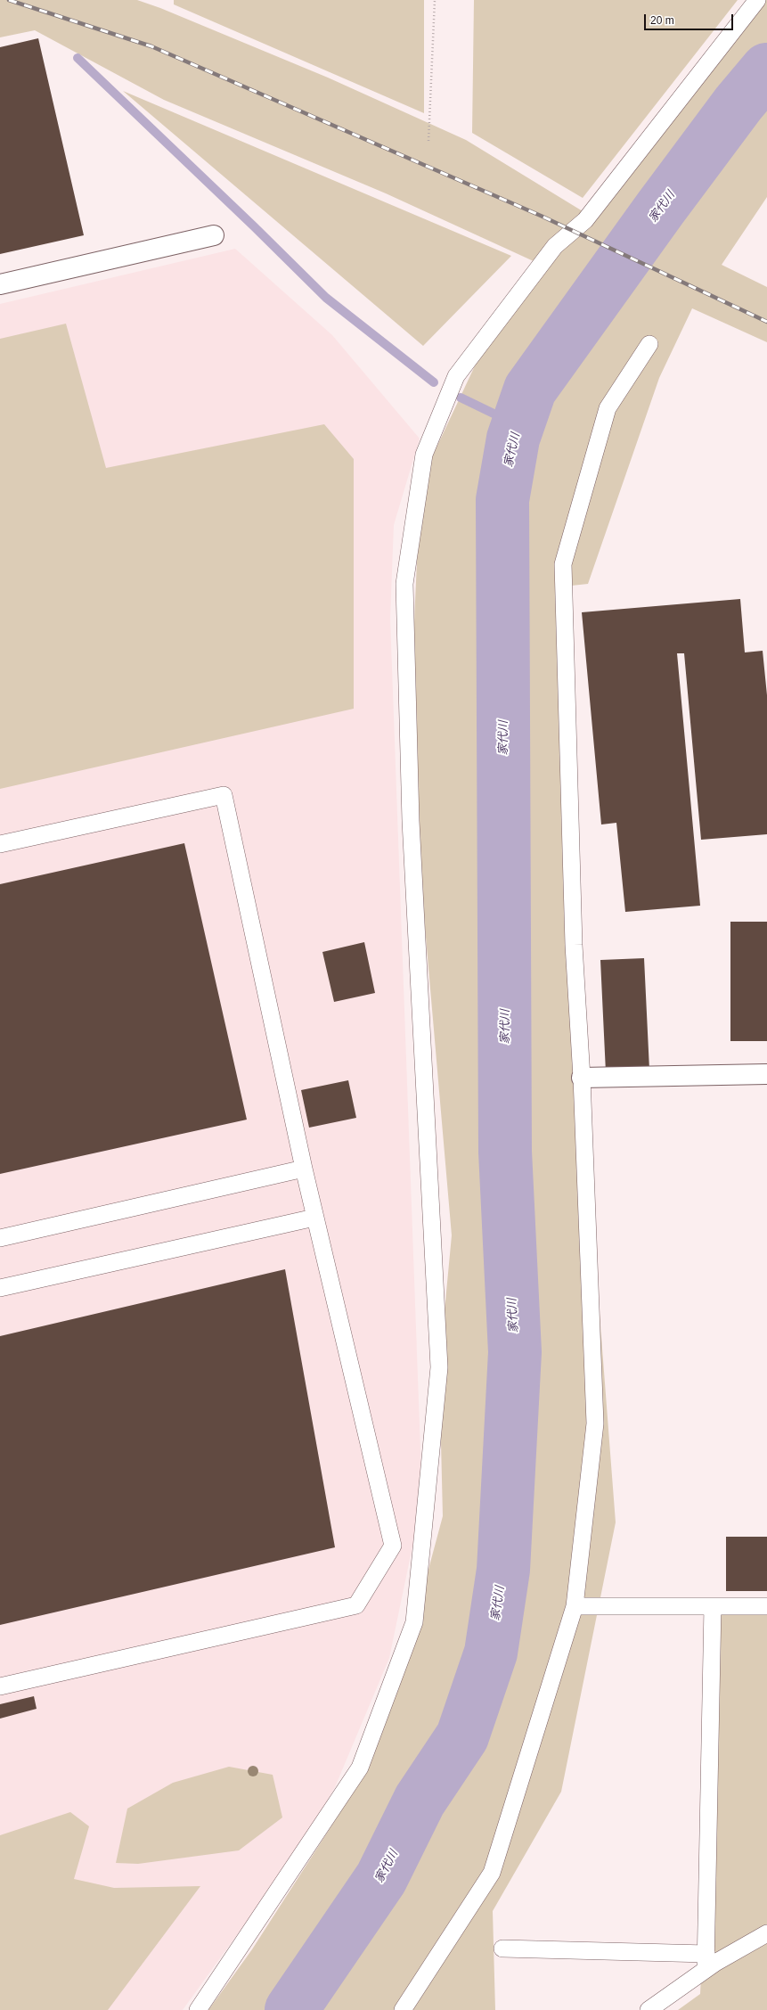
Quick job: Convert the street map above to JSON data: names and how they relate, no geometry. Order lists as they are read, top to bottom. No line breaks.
{"water":["家代川"],"scale_bar":"20 m"}
